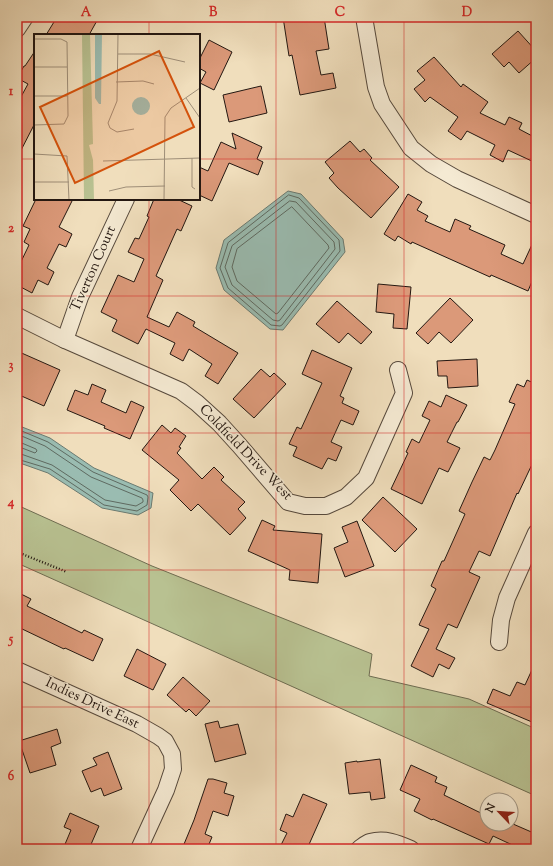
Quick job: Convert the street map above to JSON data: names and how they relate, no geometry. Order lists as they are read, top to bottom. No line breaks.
{"streets":{"street":["Tiverton Court","Coldfield Drive West","Indies Drive East"]},"crossings":[["Tiverton Court","Coldfield Drive West"]],"north":"top left","grid":{"columns":["A","B","C","D"],"rows":["1","2","3","4","5","6"]}}
